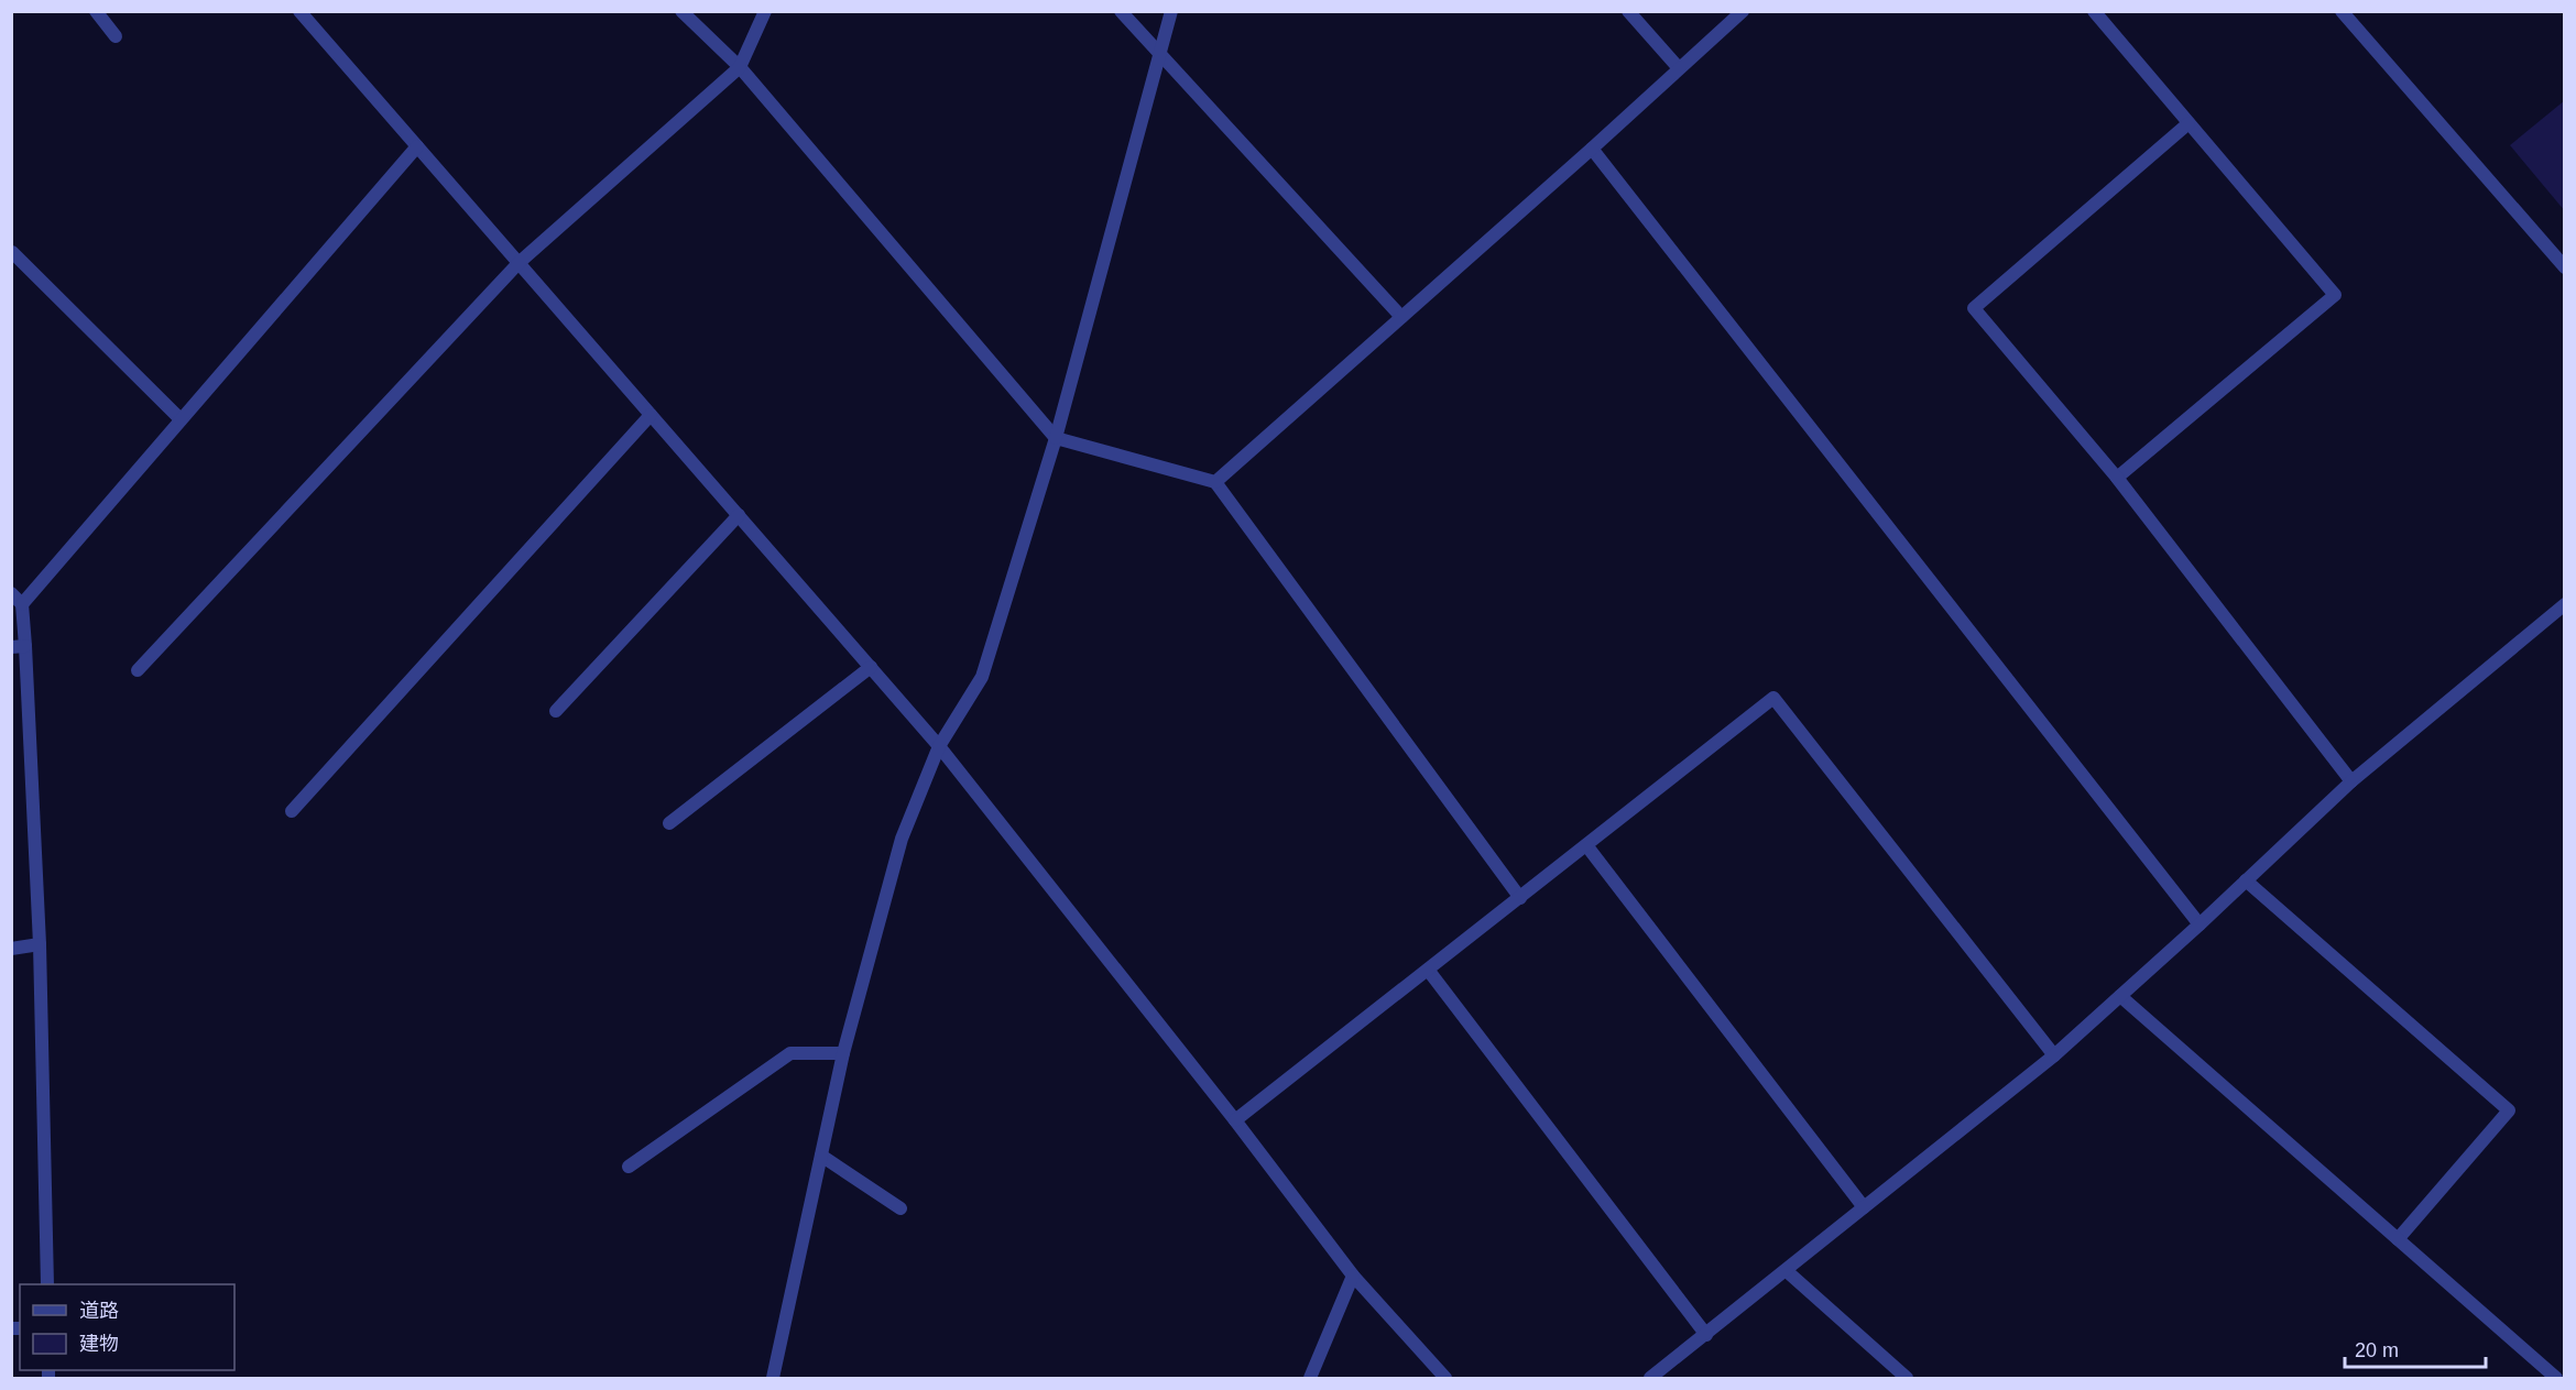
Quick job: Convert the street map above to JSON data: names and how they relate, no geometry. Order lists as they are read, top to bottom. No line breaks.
{"legend":["道路","建物"],"scale_bar":"20 m"}
